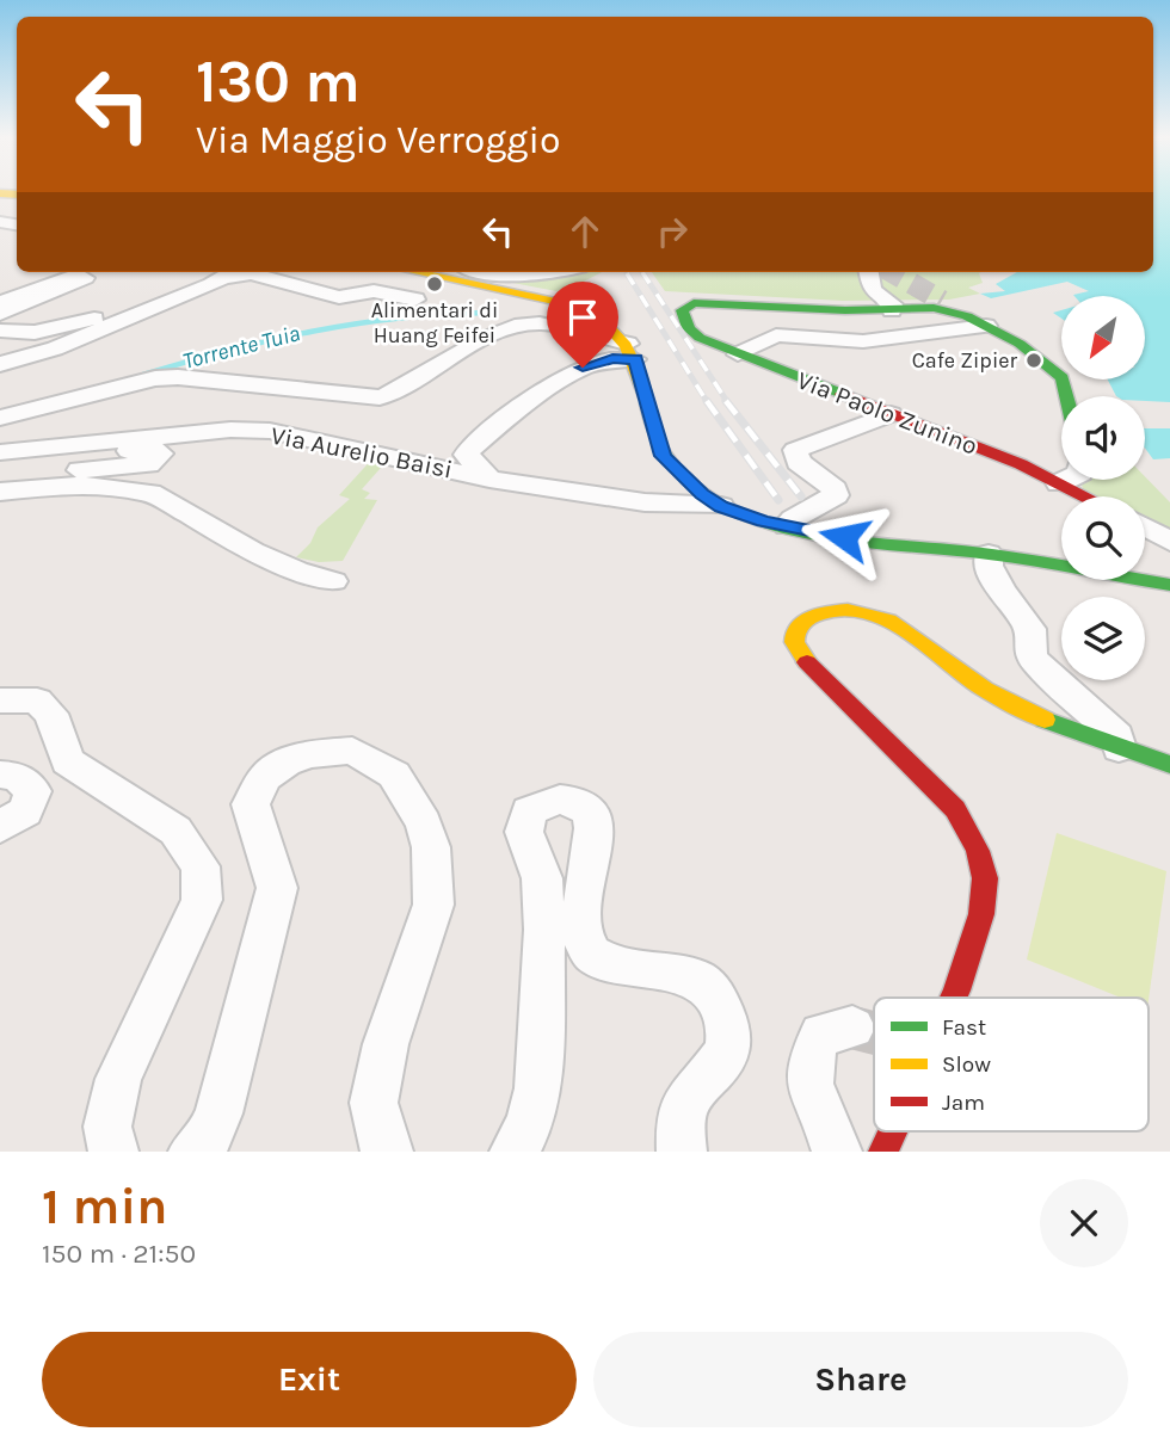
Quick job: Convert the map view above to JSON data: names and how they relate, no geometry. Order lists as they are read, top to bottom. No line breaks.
{"streets":{"street":["Via Paolo Zunino","Via Aurelio Baisi"]},"water":["Torrente Tuia"],"places":["Alimentari di Huang Feifei","Cafe Zipier"],"legend":["Fast","Slow","Jam"],"north":"bottom left","page":{"turn":["130 m","Via Maggio Verroggio"],"heading":["1 min","150 m · 21:50"],"buttons":["Exit","Share"]}}
